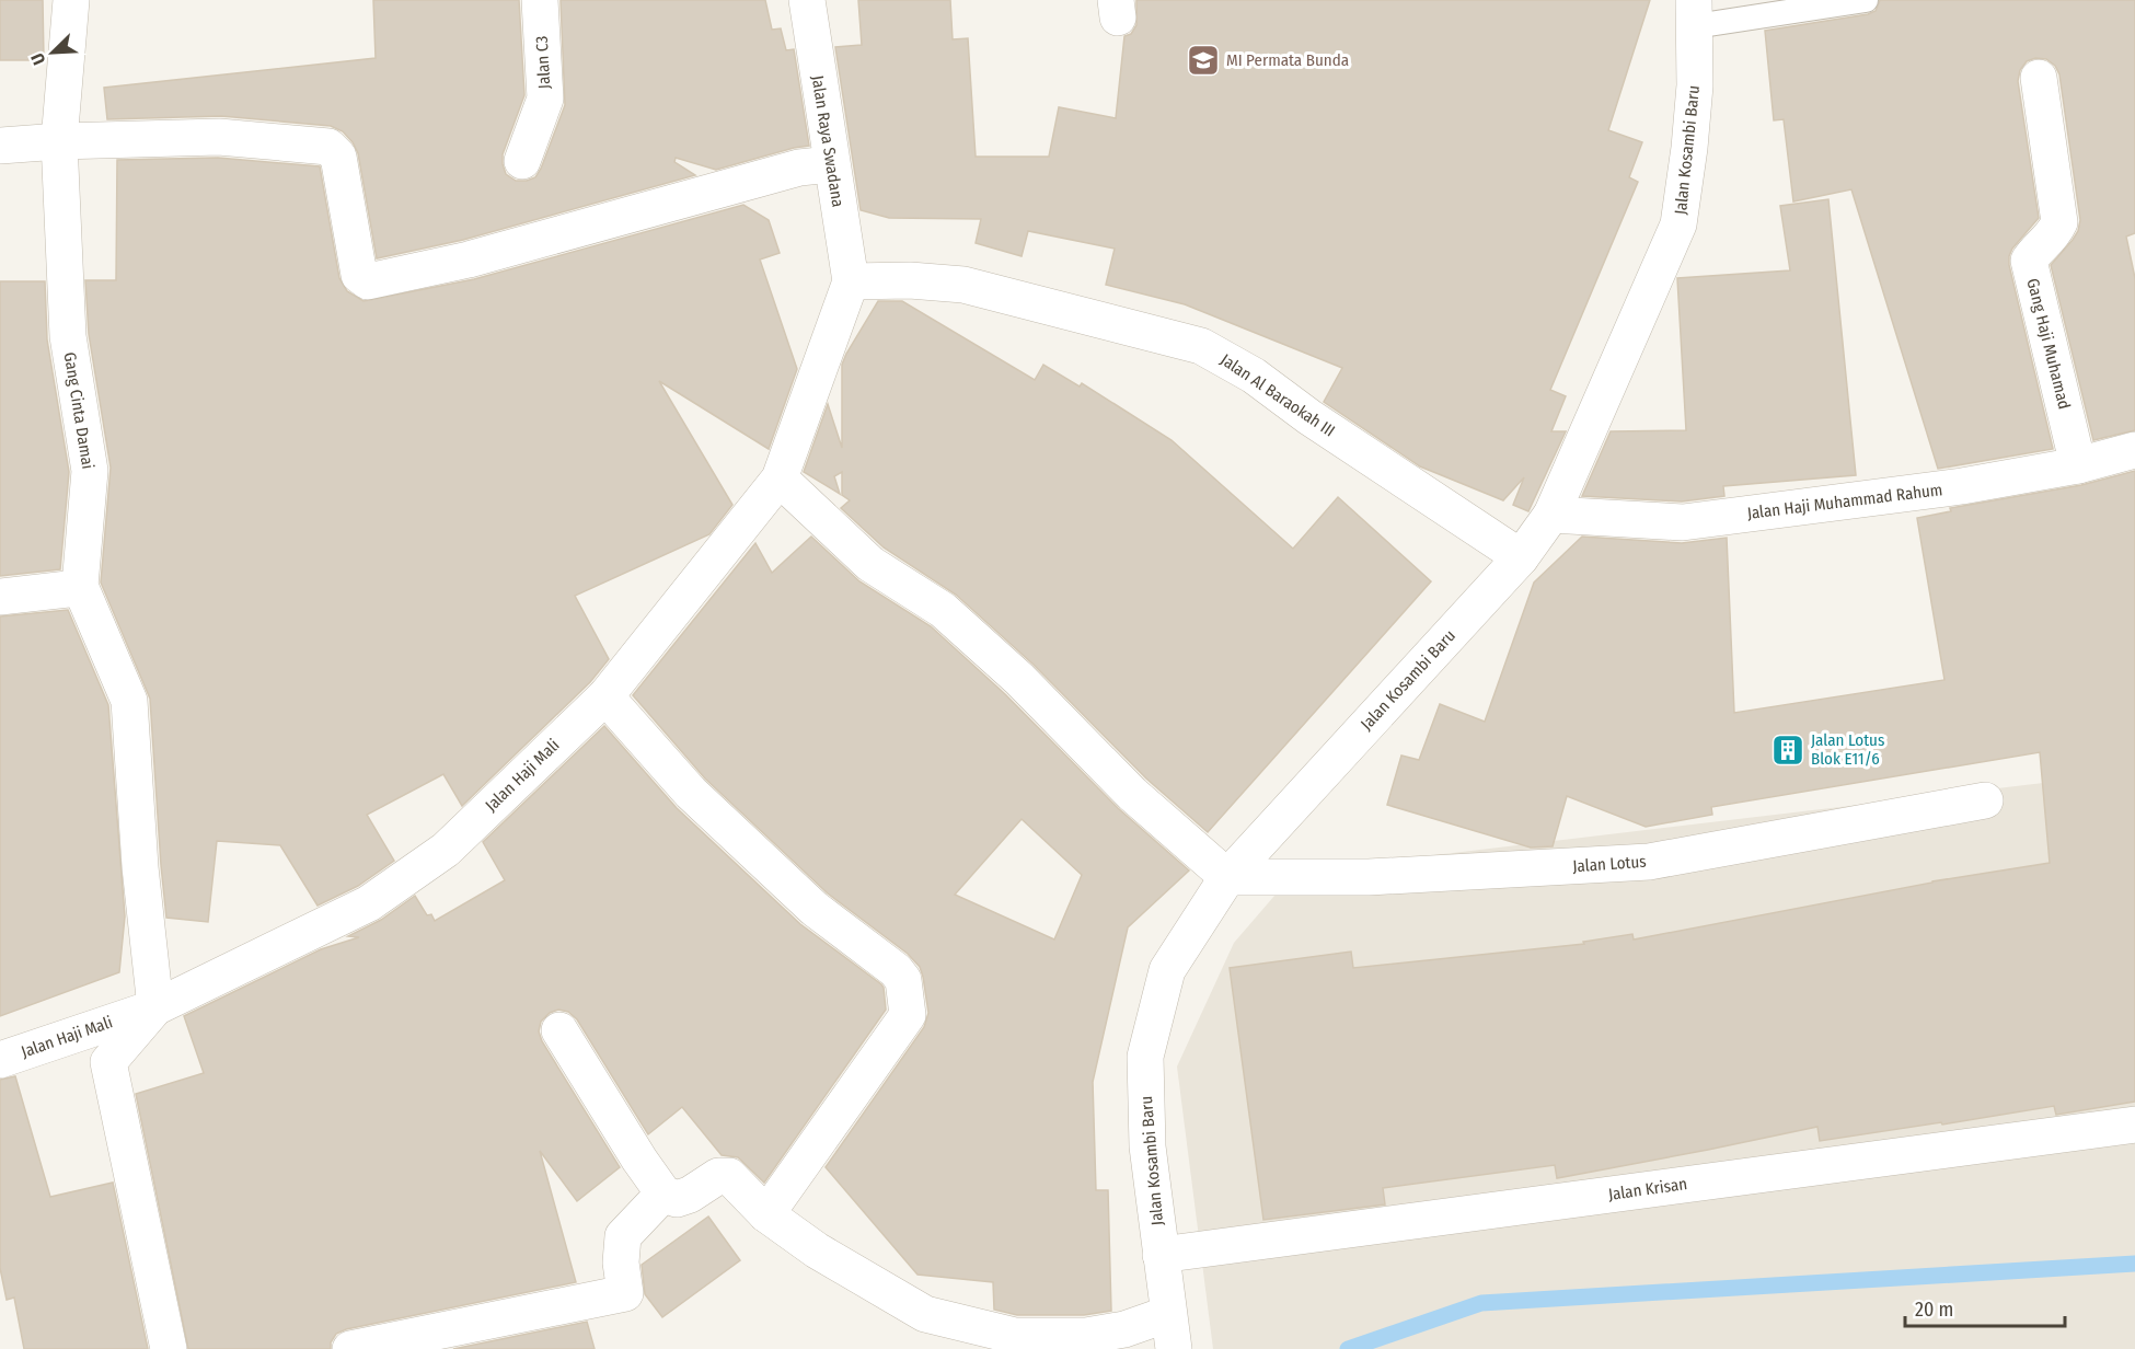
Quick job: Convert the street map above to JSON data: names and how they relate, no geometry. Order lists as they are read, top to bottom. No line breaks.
{"streets":{"street":["Jalan C3","Jalan Raya Swadana","Jalan Kosambi Baru","Gang Haji Muhamad","Jalan Al Baraokah III","Gang Cinta Damai","Jalan Haji Muhammad Rahum","Jalan Haji Mali","Jalan Lotus","Jalan Krisan"]},"crossings":[["Jalan Raya Swadana","Jalan Al Baraokah III"],["Jalan Raya Swadana","Jalan Haji Mali"],["Jalan Kosambi Baru","Jalan Al Baraokah III"],["Jalan Kosambi Baru","Jalan Haji Muhammad Rahum"],["Jalan Kosambi Baru","Jalan Lotus"],["Jalan Kosambi Baru","Jalan Krisan"],["Gang Haji Muhamad","Jalan Haji Muhammad Rahum"],["Jalan Al Baraokah III","Jalan Haji Mali"],["Gang Cinta Damai","Jalan Haji Mali"]],"places":{"school or university":["MI Permata Bunda"],"building":["Jalan Lotus Blok E11/6"]},"scale_bar":"20 m","north":"bottom left"}
